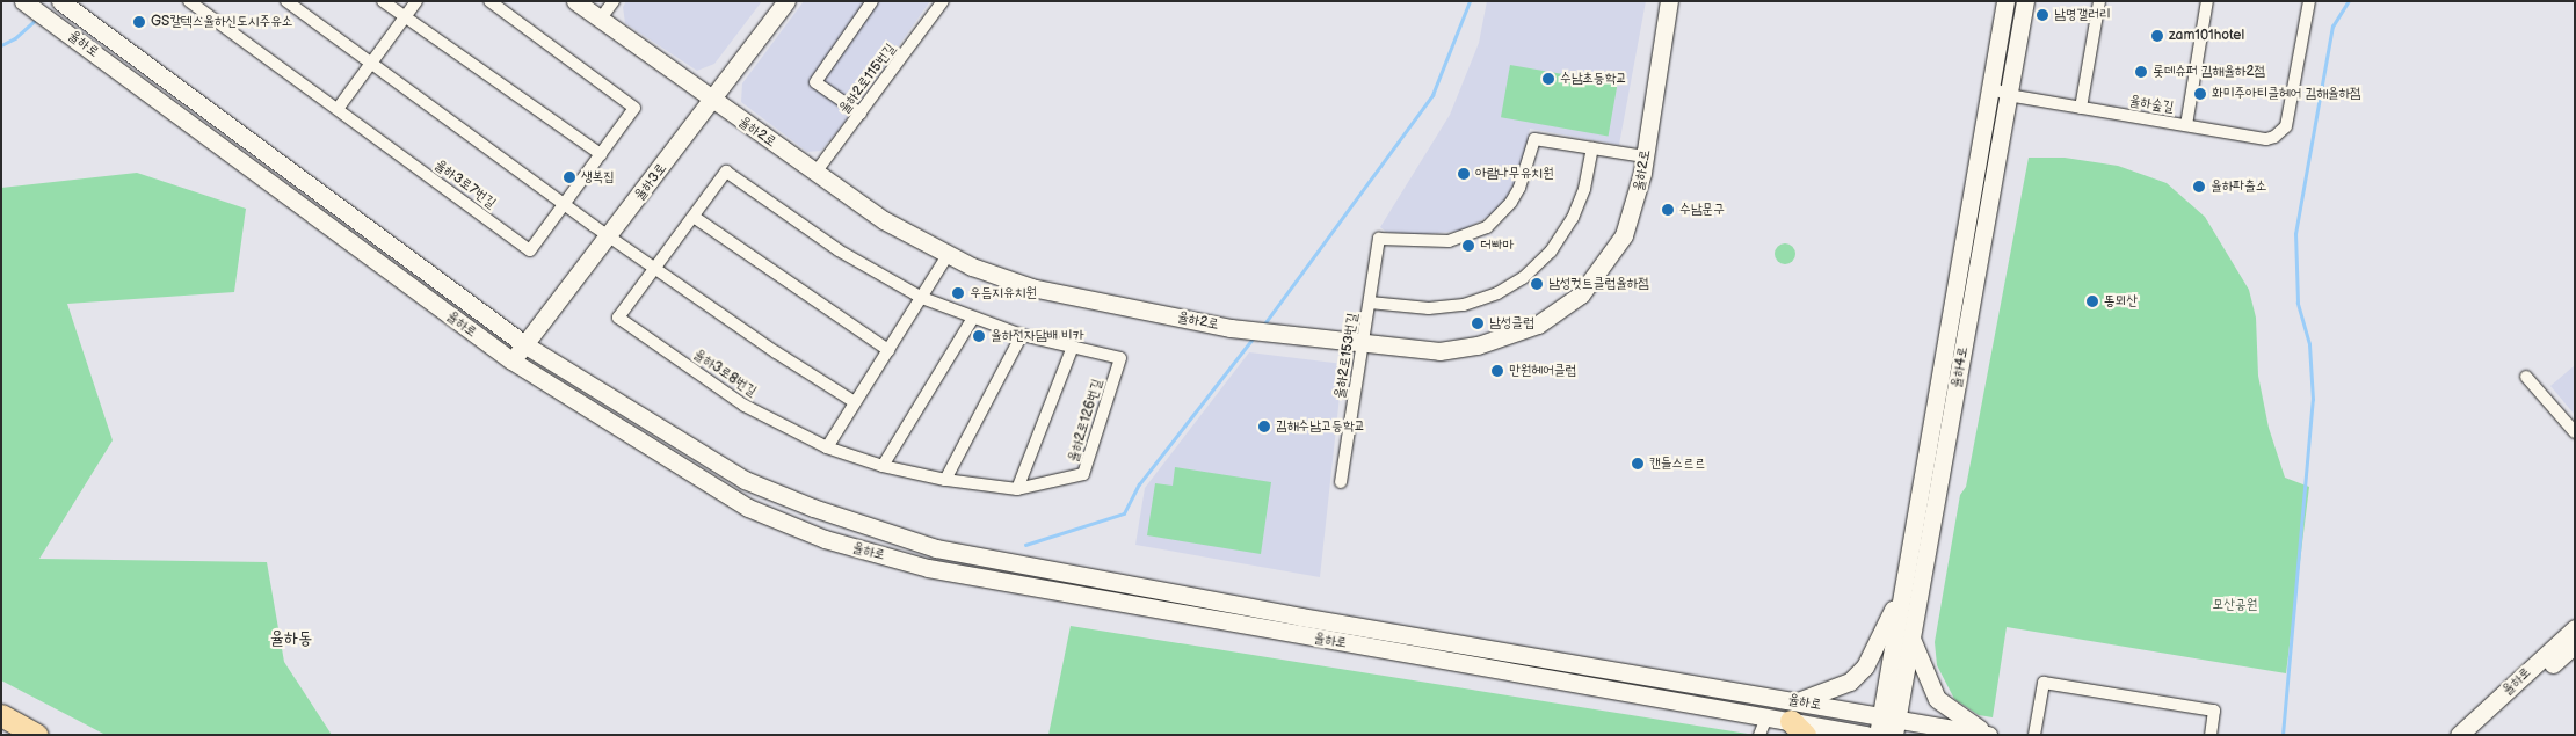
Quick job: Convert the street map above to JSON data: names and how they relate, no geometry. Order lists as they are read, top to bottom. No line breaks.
{"streets":{"main road":["율하로","율하2로","율하3로","율하4로"],"street":["율하2로115번길","율하숲길","율하3로7번길","율하2로153번길","율하3로8번길","율하2로126번길"]},"crossings":[["율하로","율하3로"],["율하로","율하4로"],["율하2로115번길","율하2로"],["율하숲길","율하4로"],["율하2로","율하3로"],["율하2로","율하2로153번길"],["율하3로8번길","율하2로126번길"]],"districts":["율하동"],"parks":["모산공원"],"places":["남명갤러리","GS칼텍스율하신도시주유소","zam101hotel","롯데슈퍼 김해율하2점","수남초등학교","화미주아티클헤어 김해율하점","아람나무유치원","생복집","율하파출소","수남문구","더빠마","남성컷트클럽율하점","우듬지유치원","똥뫼산","남성클럽","율하전자담배 비카","만원헤어클럽","김해수남고등학교","캔들스르르"]}
